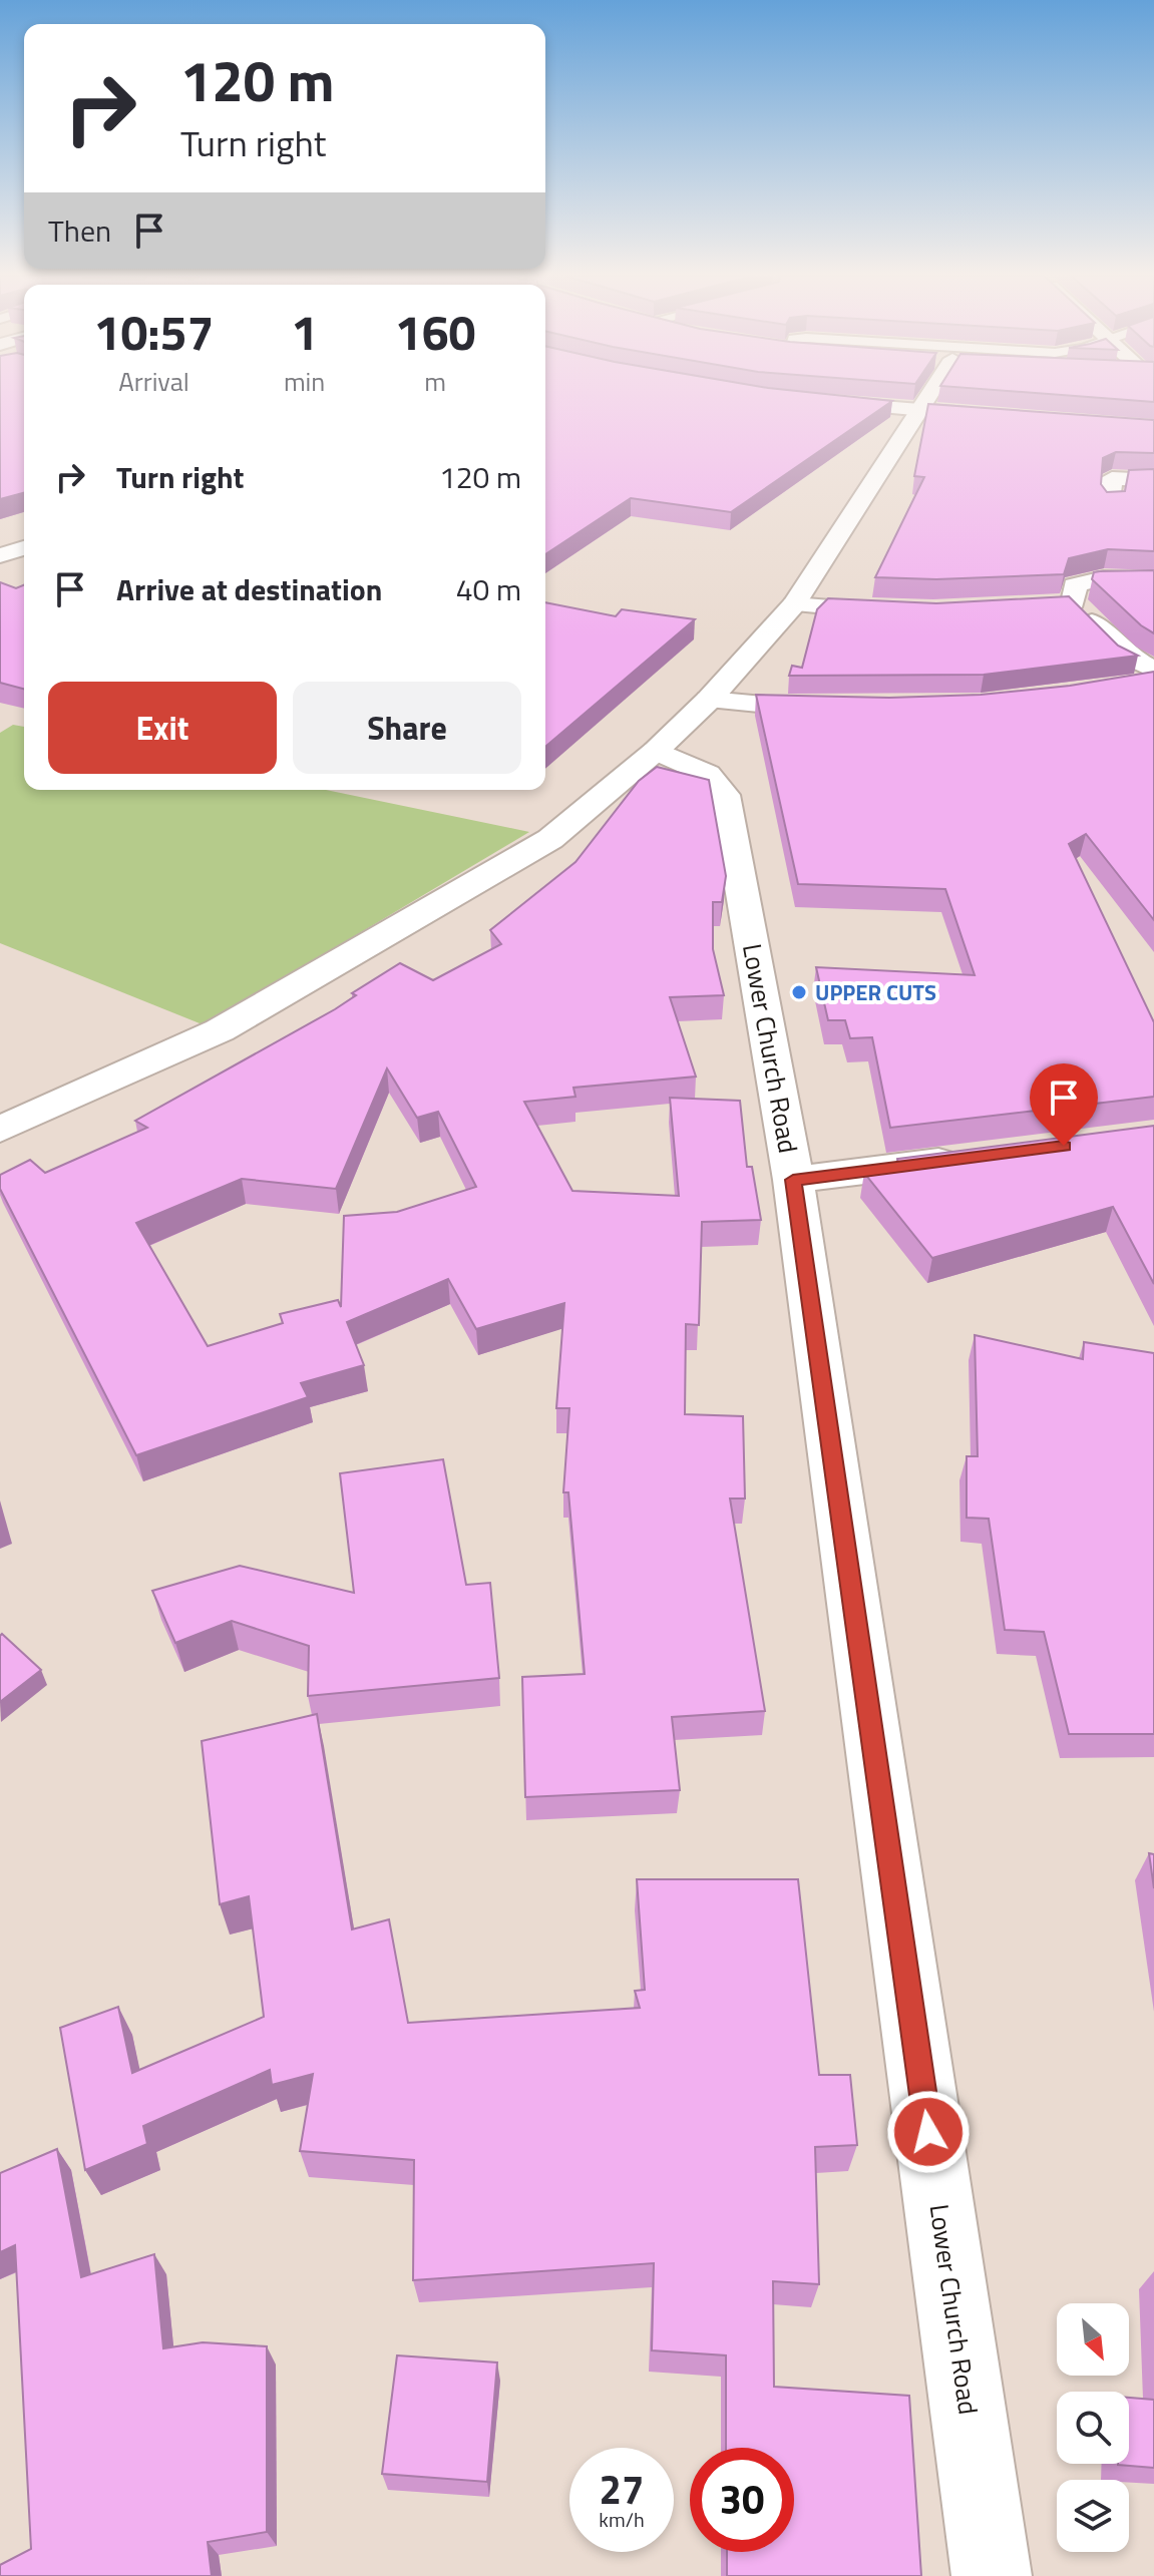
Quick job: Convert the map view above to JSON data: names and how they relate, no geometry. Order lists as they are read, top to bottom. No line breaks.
{"streets":{"street":["Lower Church Road"]},"places":["UPPER CUTS"],"north":"bottom right","page":{"turn":["120 m","Turn right"],"then":"Then","eta":["10:57","Arrival","1","min","160","m"],"list":[{"name":"Turn right","value":"120 m"},{"name":"Arrive at destination","value":"40 m"}],"buttons":["Exit","Share"],"speed":"27 km/h","limit":"30"}}
